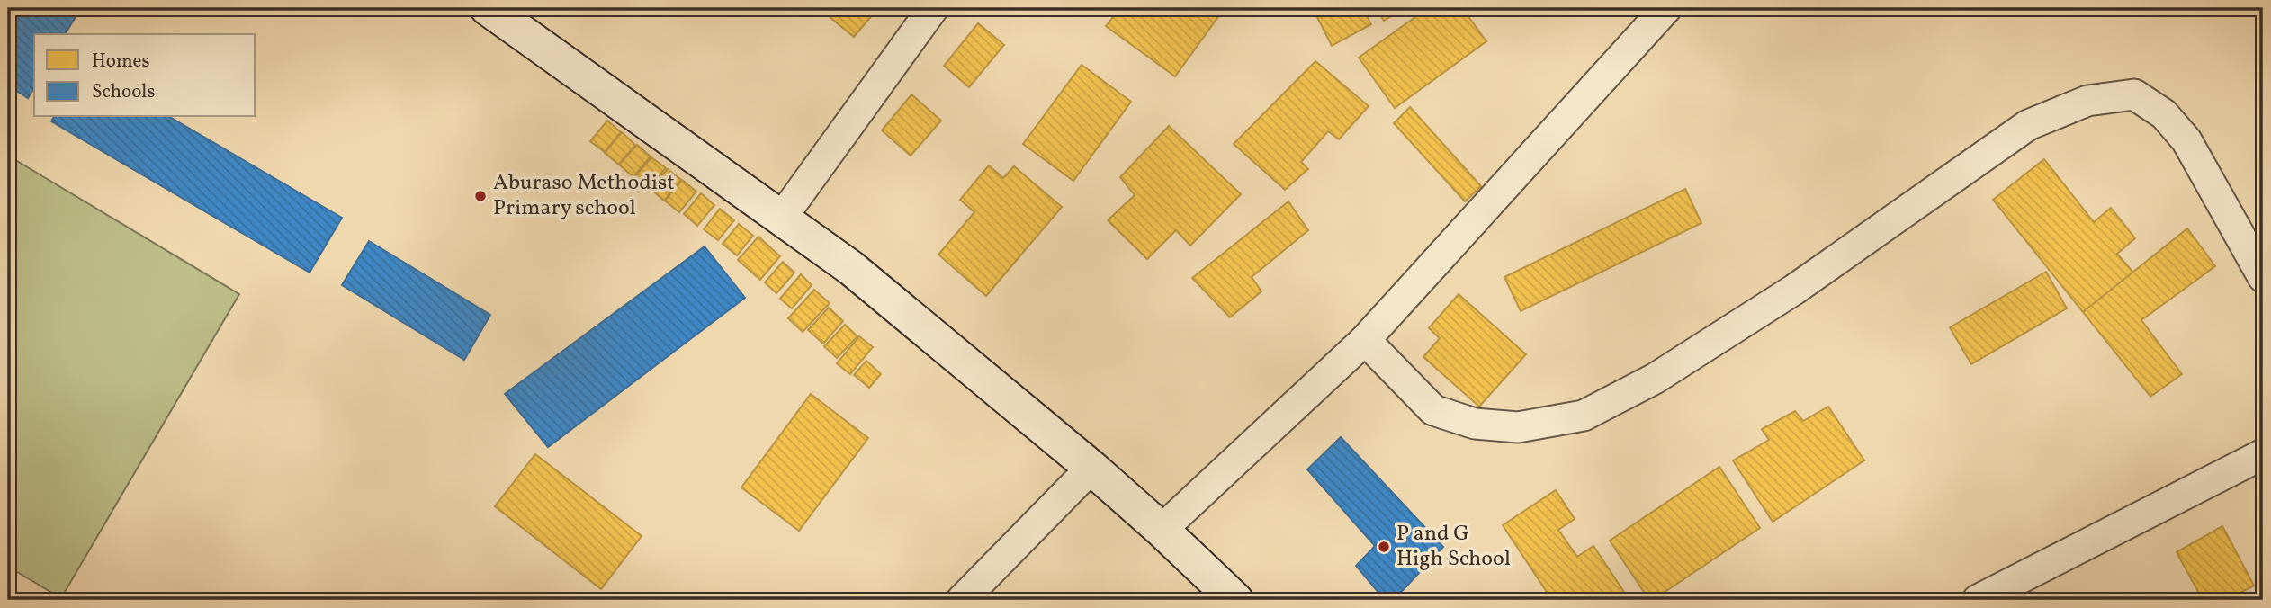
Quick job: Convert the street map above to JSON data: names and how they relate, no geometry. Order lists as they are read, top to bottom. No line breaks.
{"places":["Aburaso Methodist Primary school","P and G High School"],"legend":["Homes","Schools"]}
